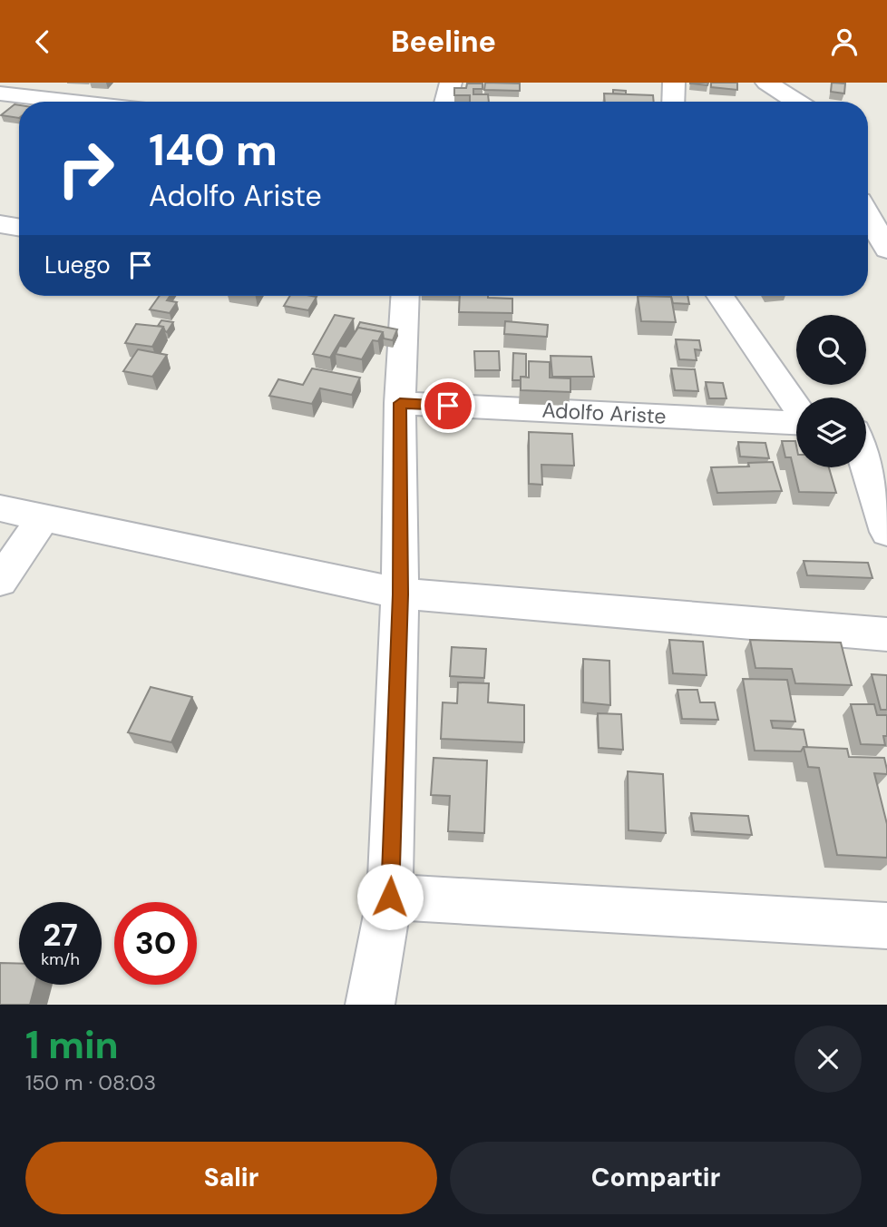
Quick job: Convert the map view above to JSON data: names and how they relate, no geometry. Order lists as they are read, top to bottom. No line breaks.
{"streets":{"street":["Adolfo Ariste"]},"page":{"header":"Beeline","turn":["140 m","Adolfo Ariste"],"then":"Luego","speed":"27 km/h","limit":"30","heading":["1 min","150 m · 08:03"],"buttons":["Salir","Compartir"]}}
